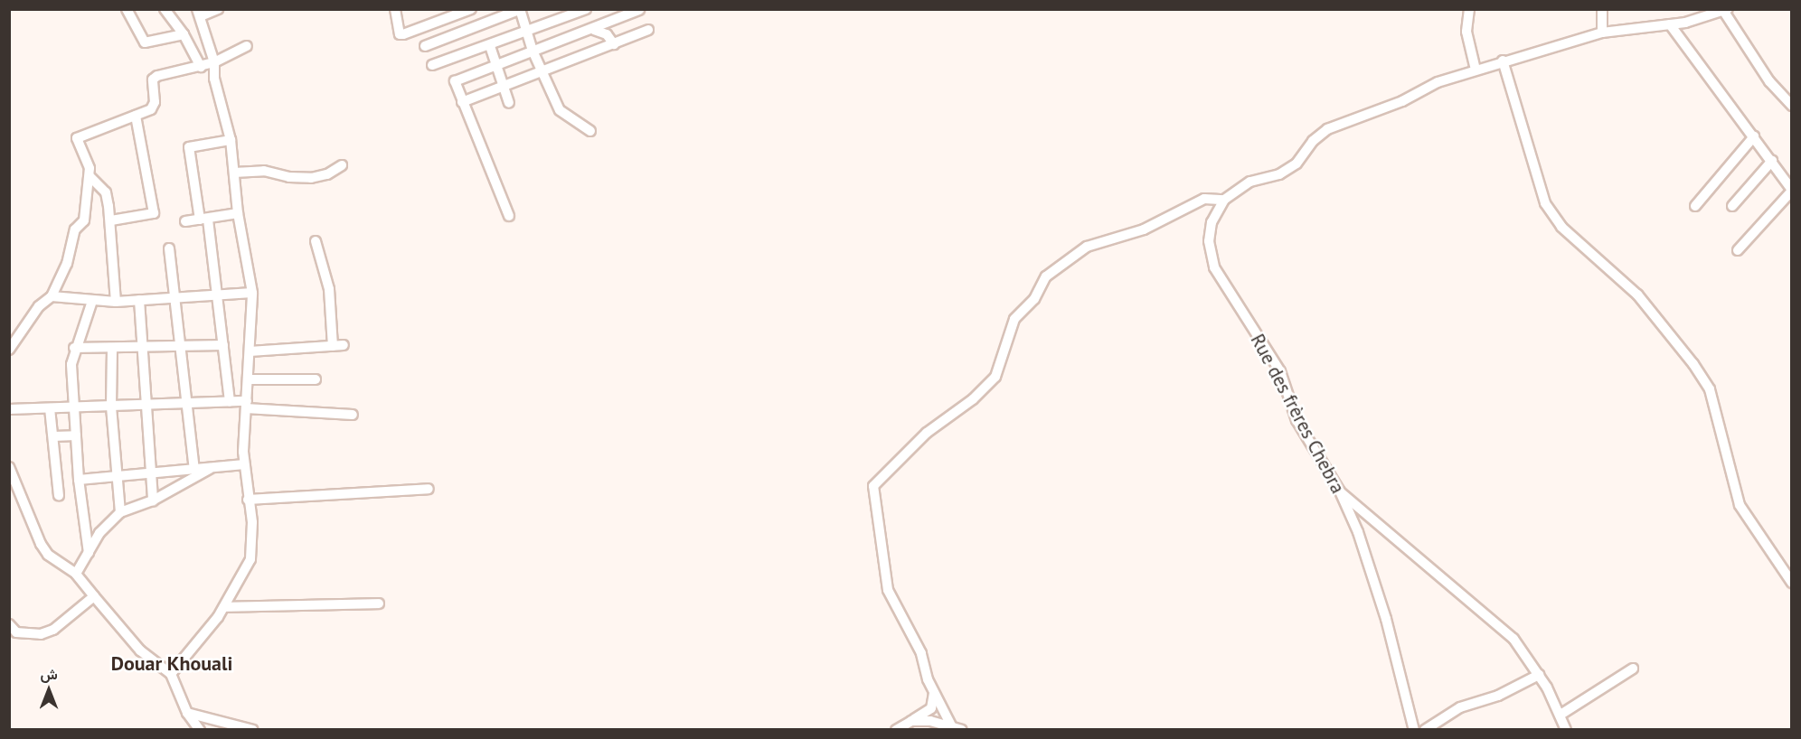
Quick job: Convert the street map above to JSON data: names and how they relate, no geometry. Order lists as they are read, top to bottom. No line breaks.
{"streets":{"street":["Rue des frères Chebra"]},"districts":["Douar Khouali"],"north":"top"}
